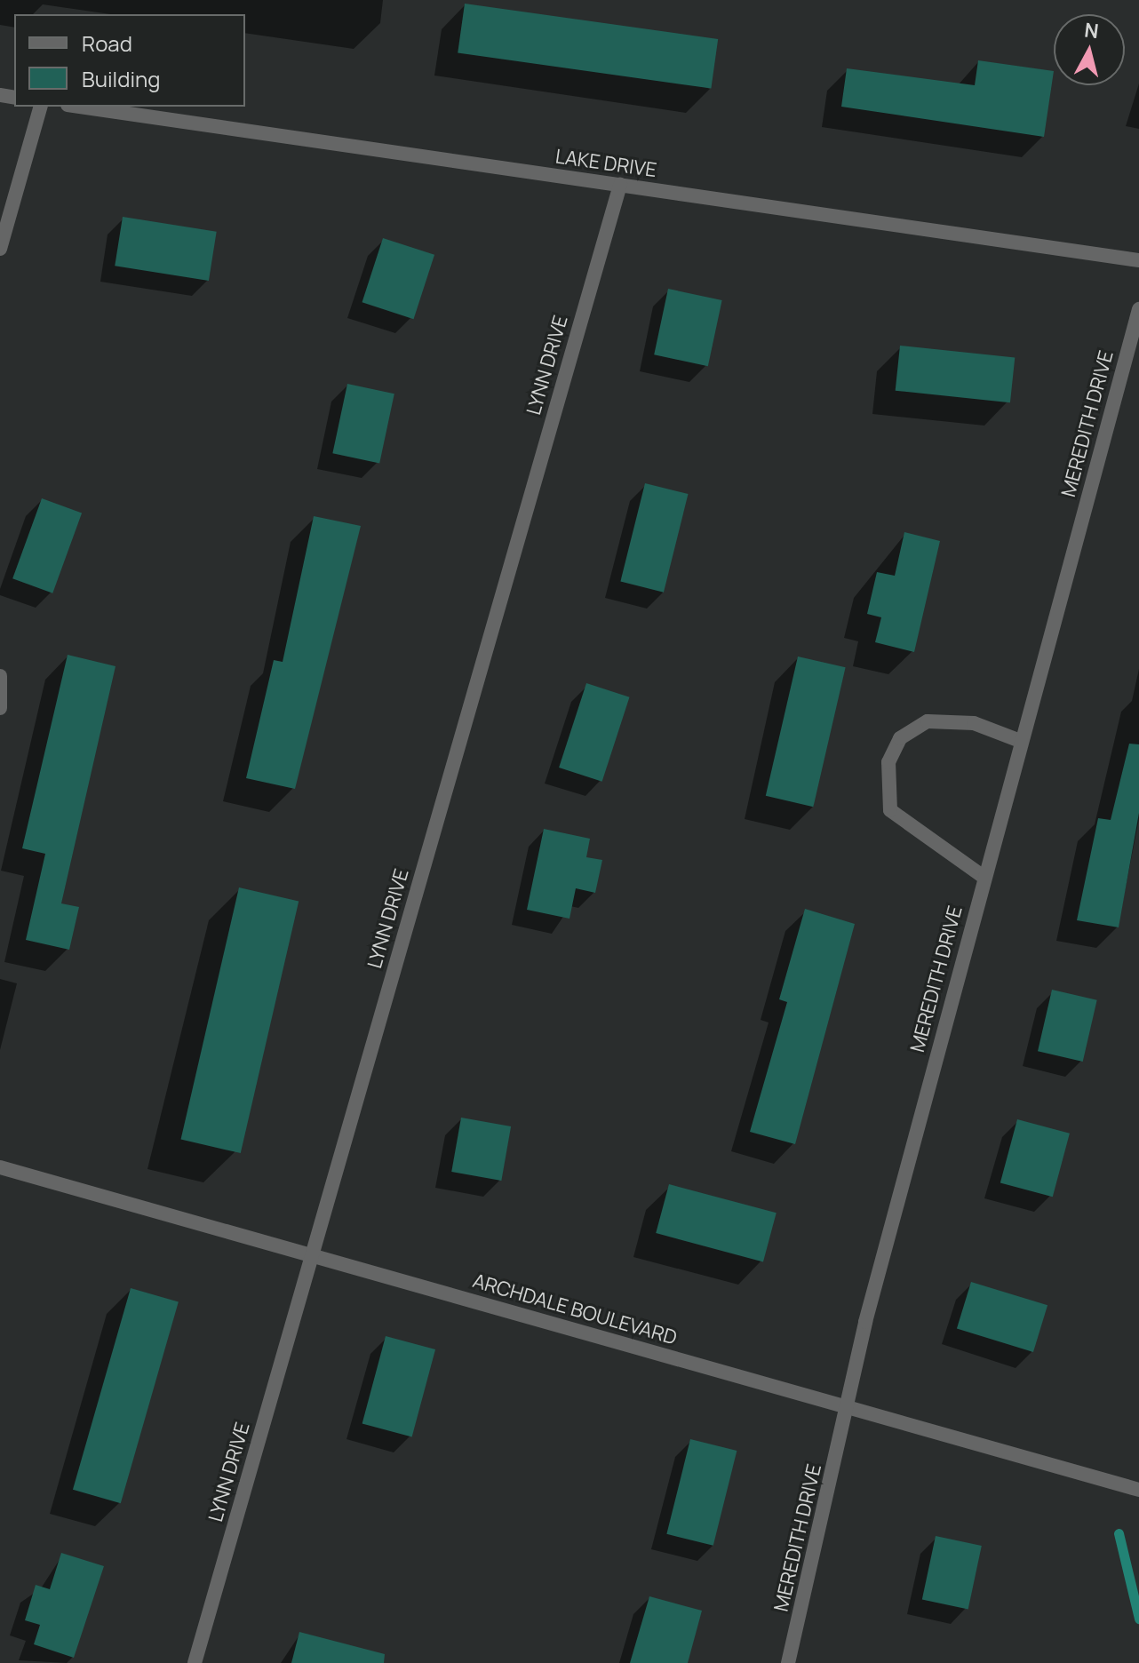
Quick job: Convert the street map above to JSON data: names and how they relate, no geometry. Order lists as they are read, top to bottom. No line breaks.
{"streets":{"street":["LAKE DRIVE","LYNN DRIVE","MEREDITH DRIVE","ARCHDALE BOULEVARD"]},"crossings":[["LAKE DRIVE","LYNN DRIVE"],["LYNN DRIVE","ARCHDALE BOULEVARD"],["MEREDITH DRIVE","ARCHDALE BOULEVARD"]],"legend":["Road","Building"],"north":"top"}
